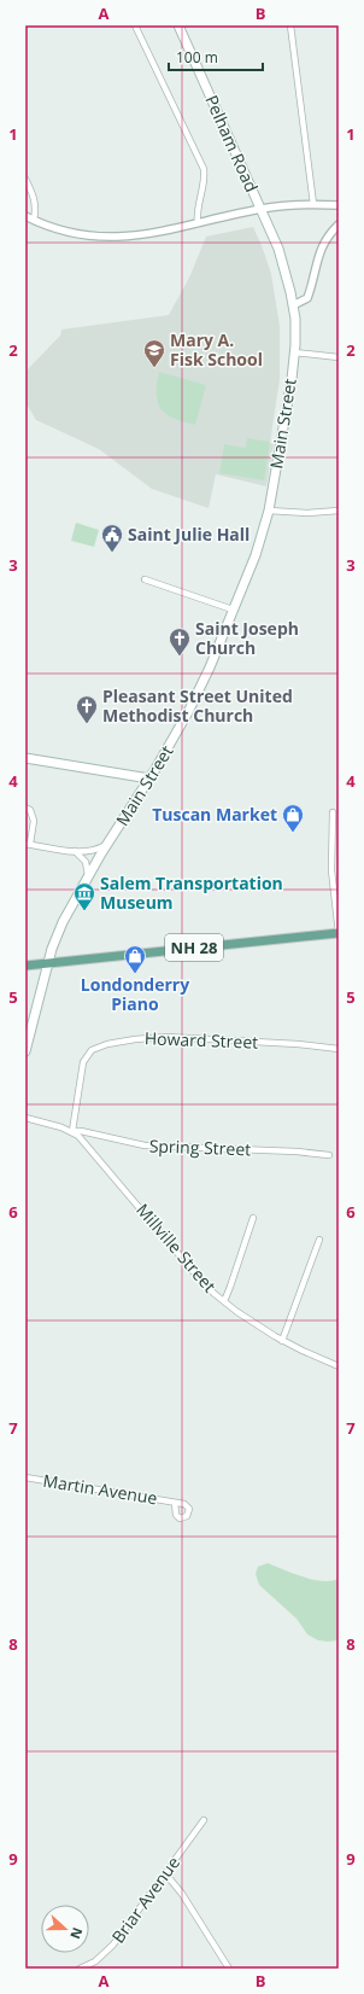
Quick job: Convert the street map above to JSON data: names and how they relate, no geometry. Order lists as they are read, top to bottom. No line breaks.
{"streets":{"main road":["Pelham Road","Main Street","NH 28"],"street":["Howard Street","Spring Street","Millville Street","Martin Avenue","Briar Avenue"]},"crossings":[["Pelham Road","Main Street"],["Main Street","NH 28"],["Howard Street","Spring Street"],["Howard Street","Millville Street"],["Spring Street","Millville Street"]],"places":{"school or university":["Mary A. Fisk School"],"public building":["Saint Julie Hall"],"church":["Saint Joseph Church","Pleasant Street United Methodist Church"],"shop":["Tuscan Market","Londonderry Piano"],"museum":["Salem Transportation Museum"]},"scale_bar":"100 m","north":"right","grid":{"columns":["A","B"],"rows":["1","2","3","4","5","6","7","8","9"]}}
